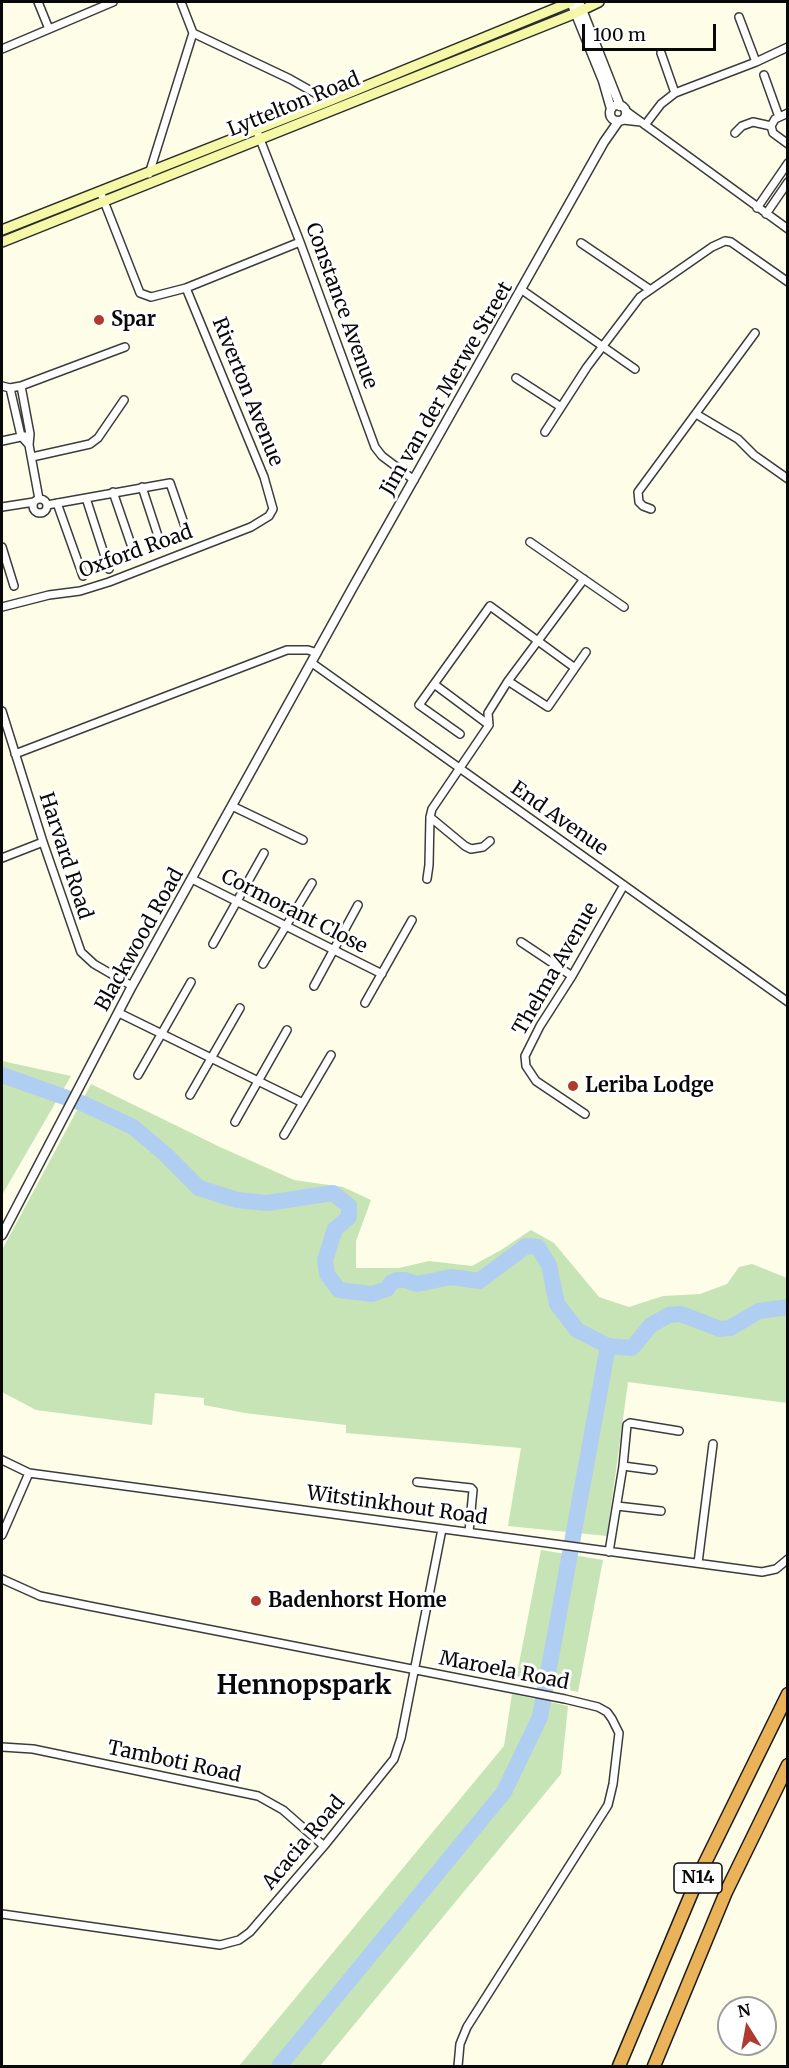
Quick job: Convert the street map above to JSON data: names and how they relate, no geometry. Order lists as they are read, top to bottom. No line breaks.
{"streets":{"highway":["N14"],"main road":["Lyttelton Road"],"street":["Constance Avenue","Jim van der Merwe Street","Riverton Avenue","Oxford Road","End Avenue","Harvard Road","Cormorant Close","Blackwood Road","Thelma Avenue","Witstinkhout Road","Maroela Road","Tamboti Road","Acacia Road"]},"crossings":[["Lyttelton Road","Constance Avenue"],["Constance Avenue","Jim van der Merwe Street"],["Jim van der Merwe Street","End Avenue"],["Jim van der Merwe Street","Blackwood Road"],["Riverton Avenue","Oxford Road"],["End Avenue","Blackwood Road"],["End Avenue","Thelma Avenue"],["Harvard Road","Blackwood Road"],["Cormorant Close","Blackwood Road"],["Witstinkhout Road","Acacia Road"],["Maroela Road","Acacia Road"],["Tamboti Road","Acacia Road"]],"districts":["Hennopspark"],"places":["Spar","Leriba Lodge","Badenhorst Home"],"scale_bar":"100 m","north":"top"}
